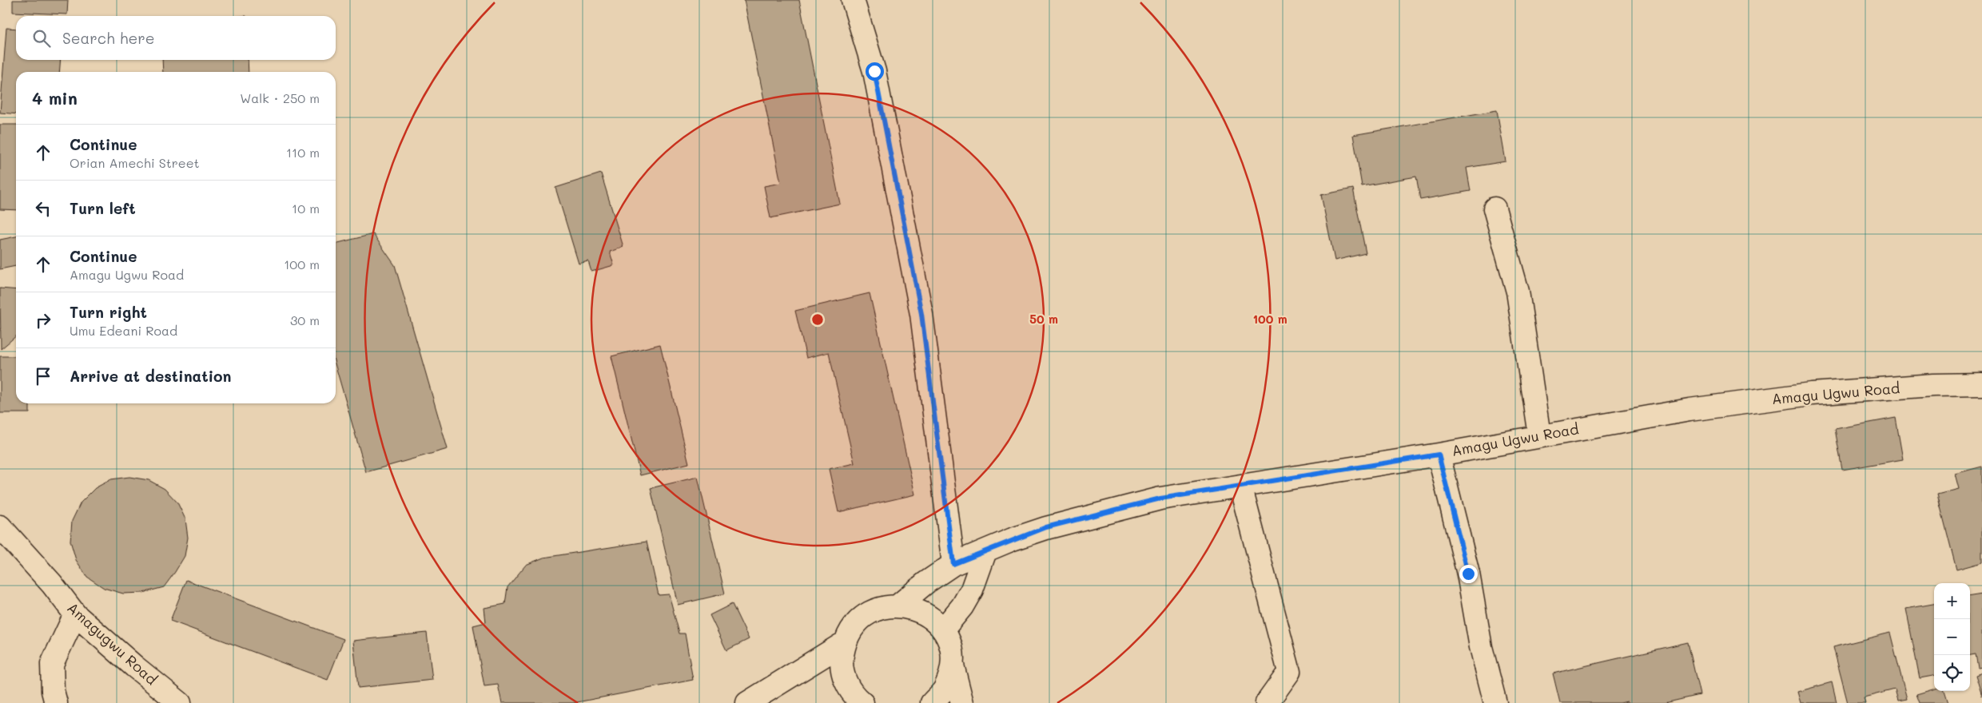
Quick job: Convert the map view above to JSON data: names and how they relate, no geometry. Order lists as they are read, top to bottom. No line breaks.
{"streets":{"street":["Amagu Ugwu Road","Amagugwu Road"]},"page":{"search":"Search here","heading":["4 min","Walk · 250 m"],"list":[["Continue","Orian Amechi Street","110 m"],["Turn left","10 m"],["Continue","Amagu Ugwu Road","100 m"],["Turn right","Umu Edeani Road","30 m"],"Arrive at destination"],"map_buttons":["+","−"]},"rings":["50 m","100 m"]}
